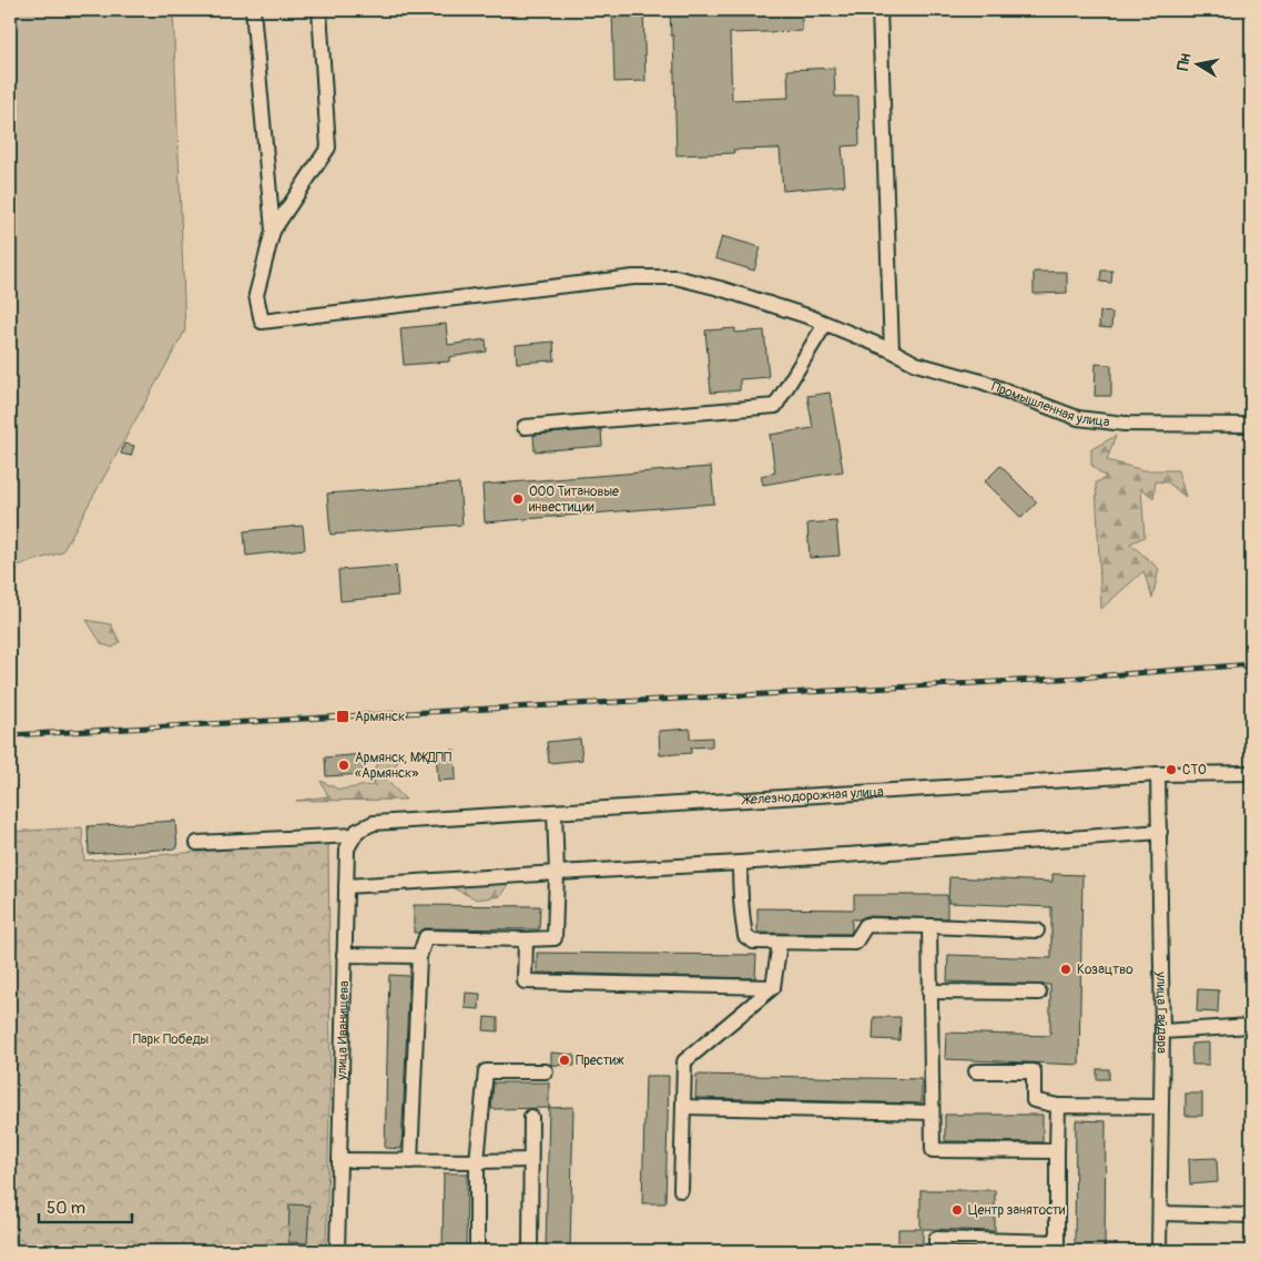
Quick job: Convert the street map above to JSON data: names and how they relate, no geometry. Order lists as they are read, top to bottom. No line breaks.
{"streets":{"street":["Промышленная улица","Железнодорожная улица","улица Гайдара","улица Иванищева"]},"crossings":[["Железнодорожная улица","улица Гайдара"],["Железнодорожная улица","улица Иванищева"]],"parks":["Парк Победы"],"places":{"other":["ООО Титановые инвестиции","Армянск, МЖДПП «Армянск»","СТО","Козацтво","Престиж","Центр занятости"],"transit":["Армянск"]},"scale_bar":"50 m","north":"left"}
